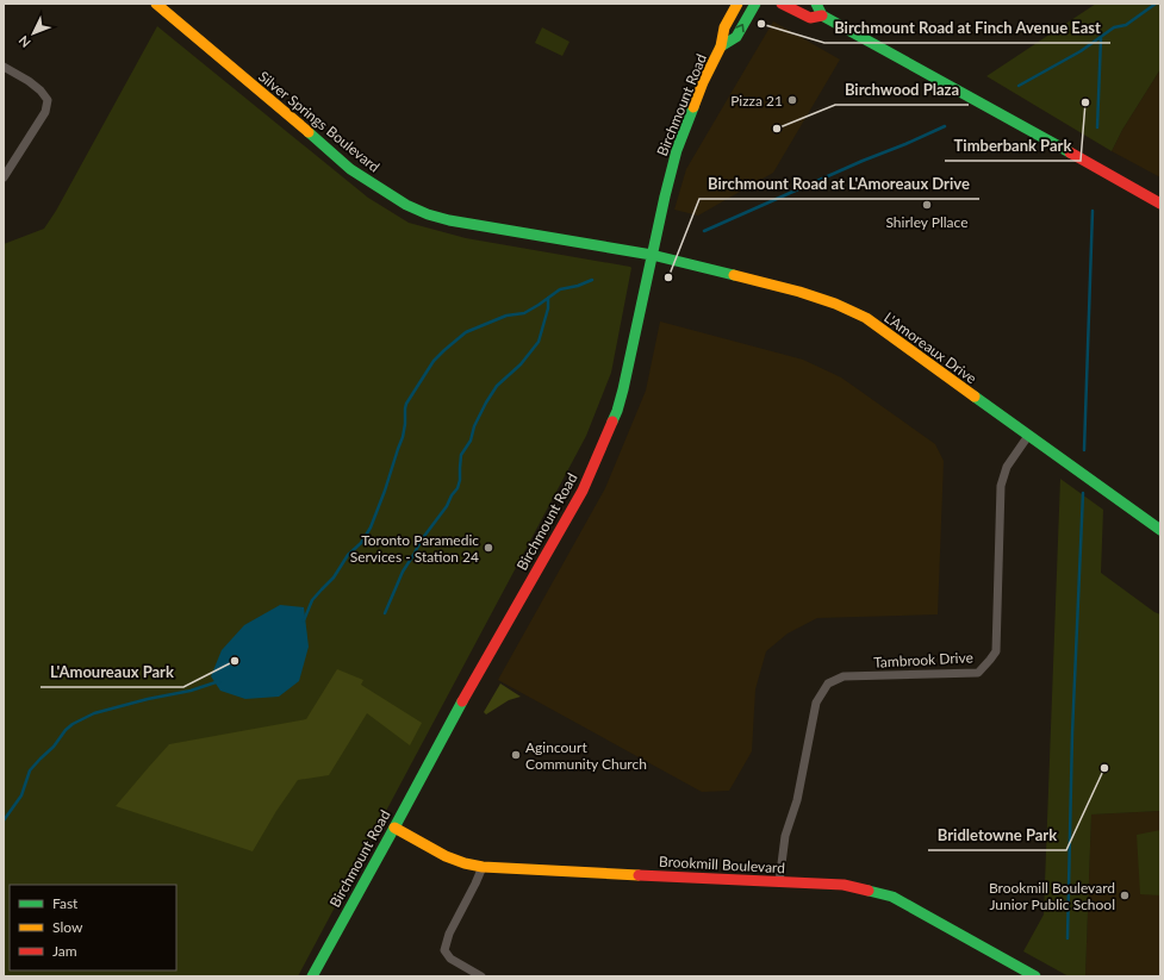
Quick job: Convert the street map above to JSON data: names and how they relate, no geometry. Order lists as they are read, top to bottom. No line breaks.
{"streets":{"street":["Birchmount Road","Silver Springs Boulevard","L'Amoreaux Drive","Tambrook Drive","Brookmill Boulevard"]},"crossings":[["Birchmount Road","Silver Springs Boulevard"],["Birchmount Road","L'Amoreaux Drive"],["Birchmount Road","Brookmill Boulevard"],["Silver Springs Boulevard","L'Amoreaux Drive"],["L'Amoreaux Drive","Tambrook Drive"],["Tambrook Drive","Brookmill Boulevard"]],"places":["Birchmount Road at Finch Avenue East","Pizza 21","Timberbank Park","Birchwood Plaza","Shirley Pllace","Birchmount Road at L'Amoreaux Drive","Toronto Paramedic Services - Station 24","L'Amoureaux Park","Agincourt Community Church","Bridletowne Park","Brookmill Boulevard Junior Public School"],"legend":["Fast","Slow","Jam"],"north":"bottom left"}
